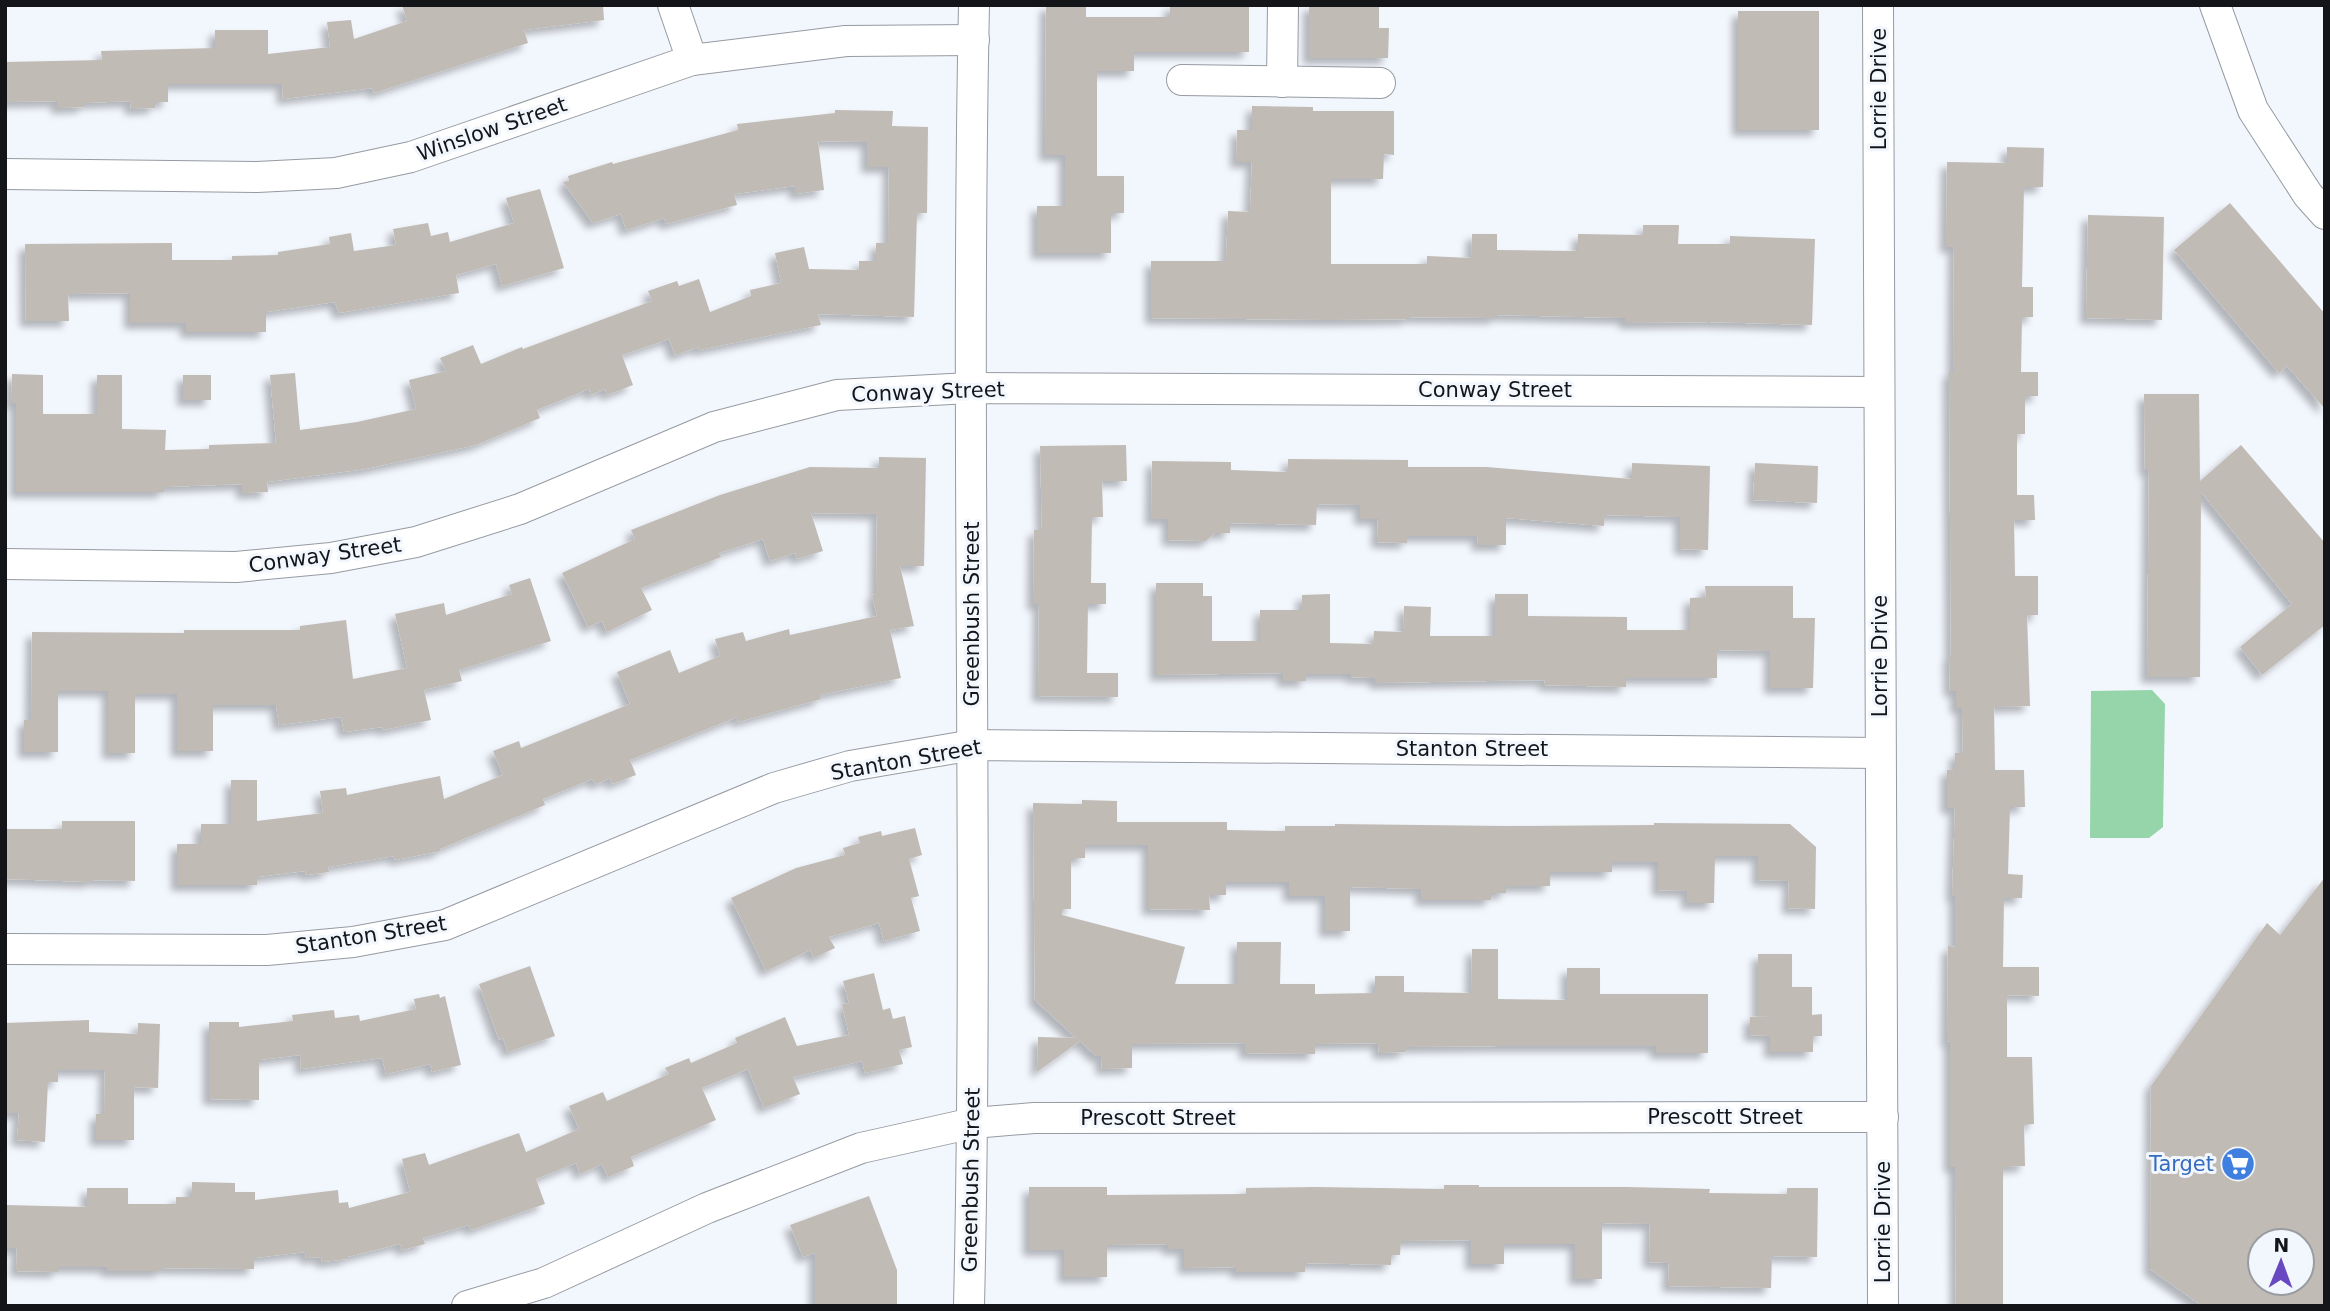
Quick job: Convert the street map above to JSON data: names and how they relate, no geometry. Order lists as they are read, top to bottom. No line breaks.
{"streets":{"street":["Lorrie Drive","Winslow Street","Conway Street","Greenbush Street","Stanton Street","Prescott Street"]},"crossings":[["Lorrie Drive","Conway Street"],["Lorrie Drive","Stanton Street"],["Lorrie Drive","Prescott Street"],["Winslow Street","Greenbush Street"],["Conway Street","Greenbush Street"],["Greenbush Street","Stanton Street"],["Greenbush Street","Prescott Street"]],"places":{"supermarket":["Target"]},"north":"top"}
